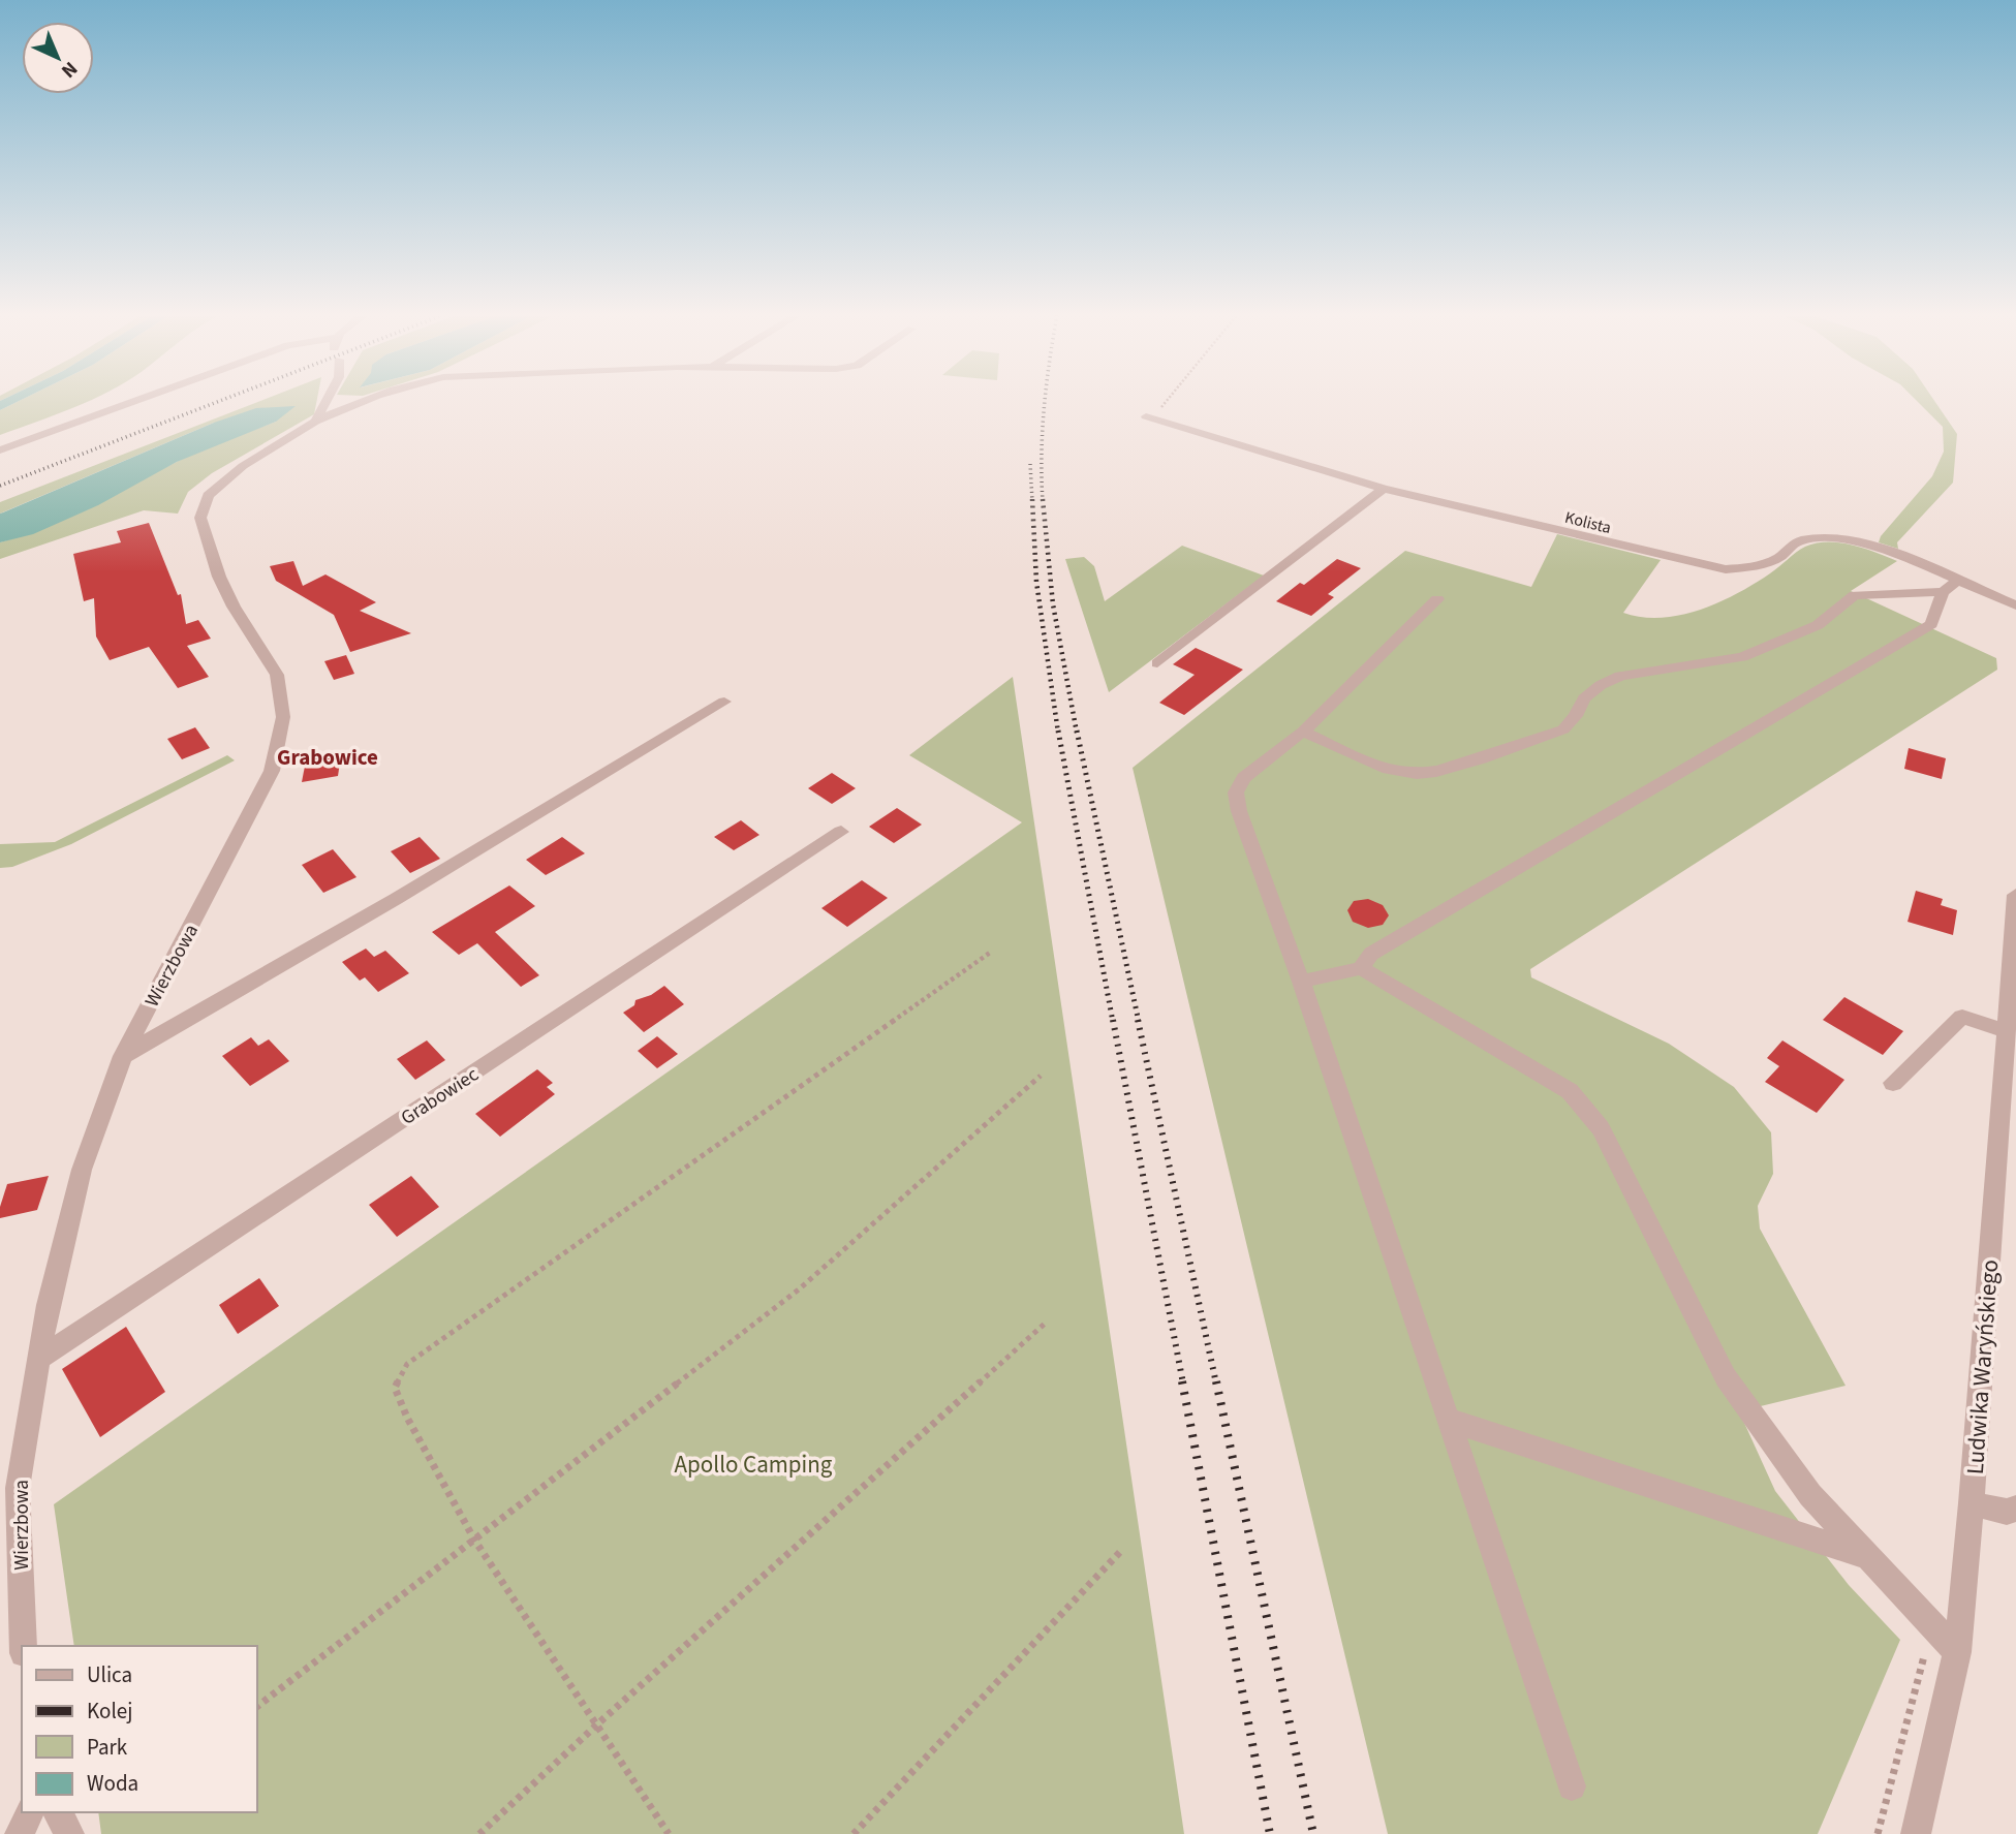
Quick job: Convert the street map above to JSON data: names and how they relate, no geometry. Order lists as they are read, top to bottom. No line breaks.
{"streets":{"street":["Kolista","Wierzbowa","Grabowiec","Ludwika Waryńskiego"]},"crossings":[["Wierzbowa","Grabowiec"]],"districts":["Grabowice"],"parks":["Apollo Camping"],"legend":["Ulica","Kolej","Park","Woda"],"north":"bottom right"}
